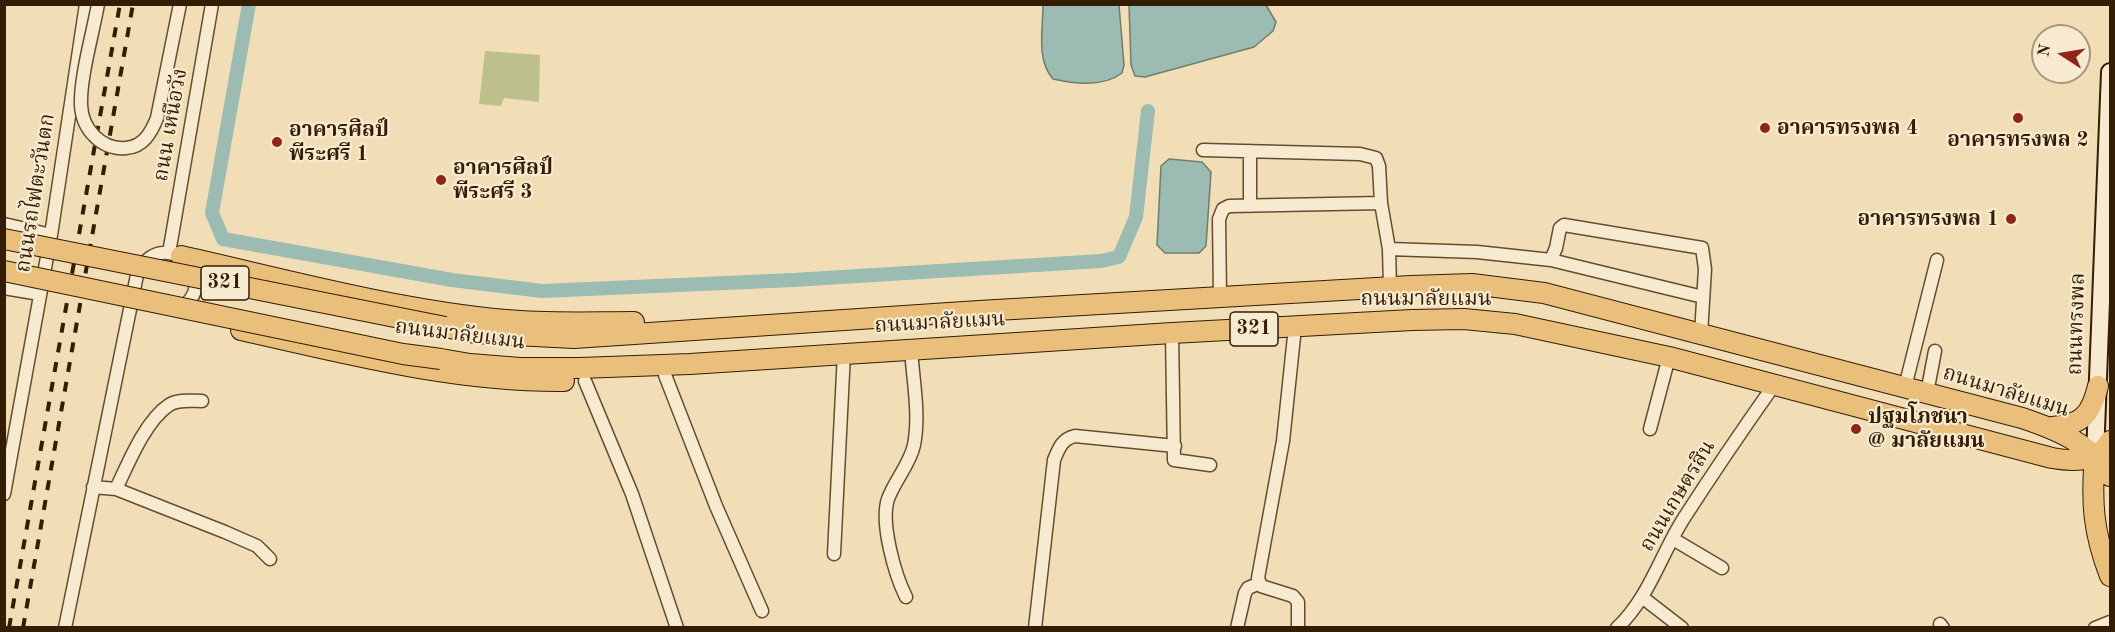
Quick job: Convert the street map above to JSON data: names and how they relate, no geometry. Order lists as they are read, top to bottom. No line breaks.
{"streets":{"highway":["321","ถนนมาลัยแมน","ถนนทรงพล"],"street":["ถนน เหนือวัง","ถนนรถไฟตะวันตก","ถนนเกษตรสิน"]},"crossings":[["ถนน เหนือวัง","321"],["ถนนมาลัยแมน","ถนนทรงพล"],["ถนนมาลัยแมน","ถนนเกษตรสิน"]],"places":["อาคารทรงพล 2","อาคารทรงพล 4","อาคารศิลป์ พีระศรี 1","อาคารศิลป์ พีระศรี 3","อาคารทรงพล 1","ปฐมโภชนา @ มาลัยแมน"],"north":"left"}
